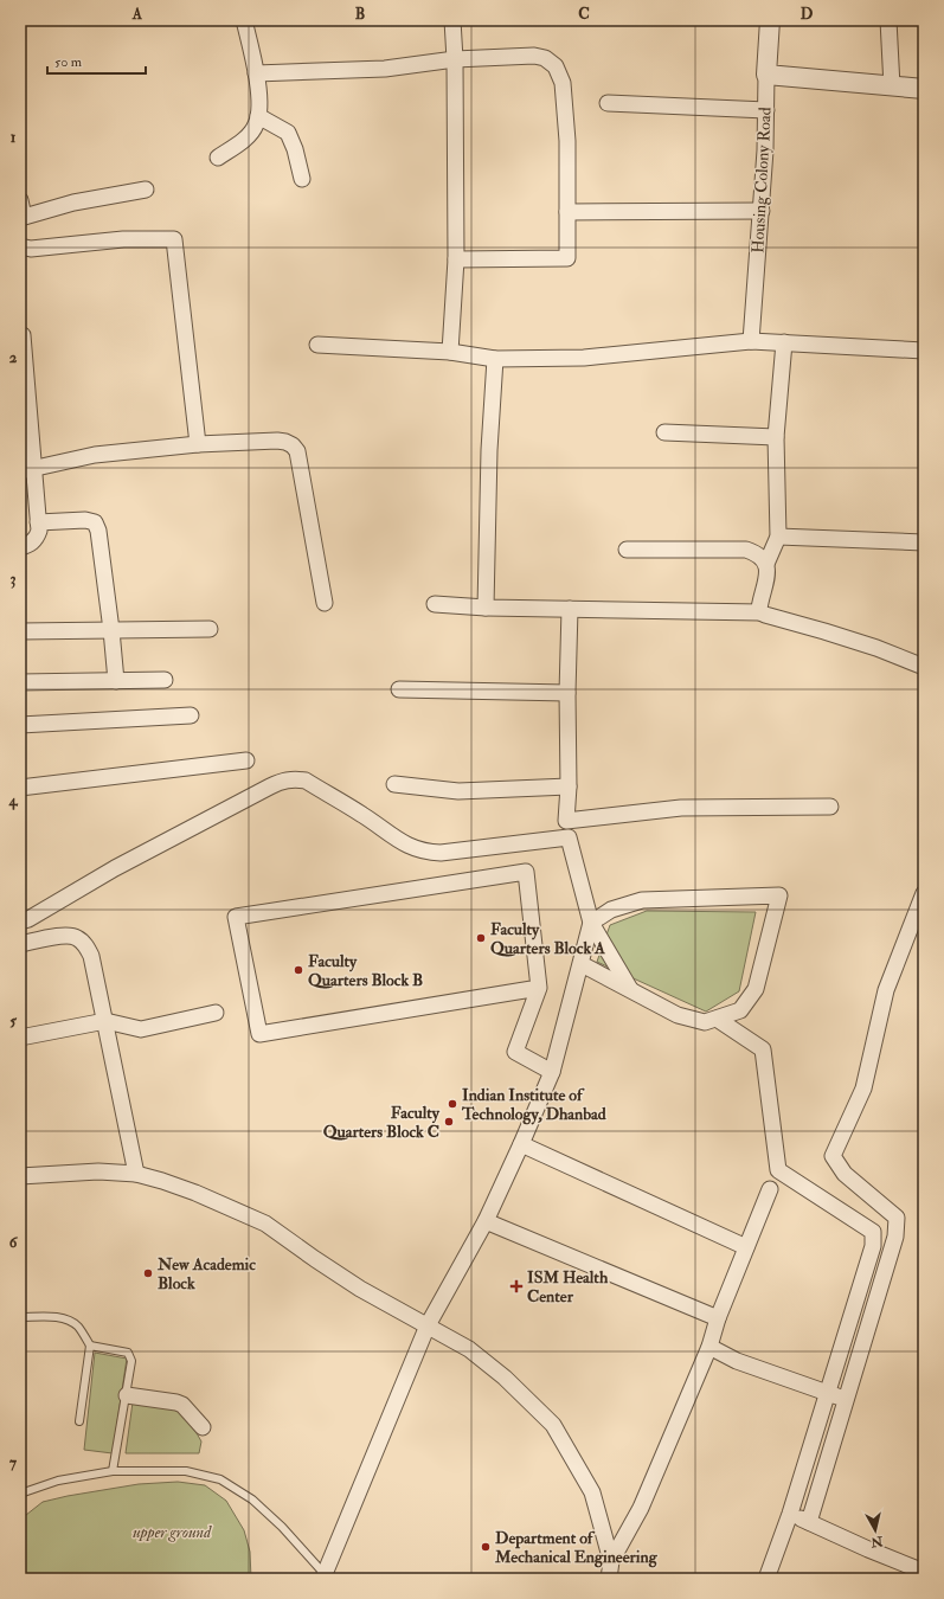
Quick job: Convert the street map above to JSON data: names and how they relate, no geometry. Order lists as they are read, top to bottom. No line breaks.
{"streets":{"street":["Housing Colony Road"]},"parks":["upper ground"],"places":{"other":["Faculty Quarters Block A","Faculty Quarters Block B","Indian Institute of Technology, Dhanbad","Faculty Quarters Block C","New Academic Block","Department of Mechanical Engineering"],"health":["ISM Health Center"]},"scale_bar":"50 m","north":"bottom","grid":{"columns":["A","B","C","D"],"rows":["1","2","3","4","5","6","7"]}}
